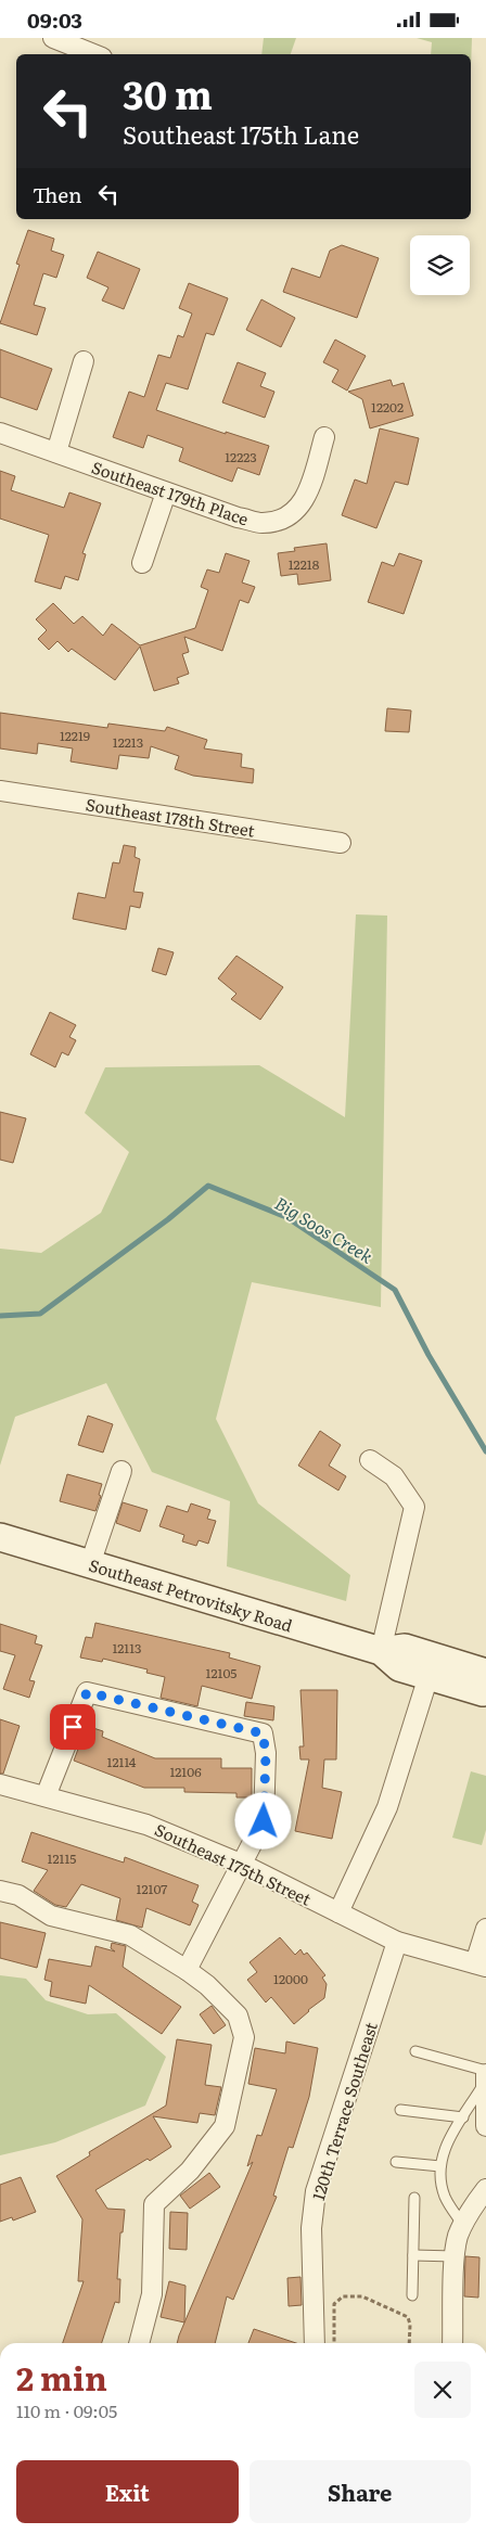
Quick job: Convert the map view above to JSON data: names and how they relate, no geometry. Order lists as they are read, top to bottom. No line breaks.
{"streets":{"main road":["Southeast Petrovitsky Road"],"street":["Southeast 179th Place","Southeast 178th Street","Southeast 175th Street","120th Terrace Southeast"]},"crossings":[["Southeast 175th Street","120th Terrace Southeast"]],"water":["Big Soos Creek"],"house_numbers":["12202","12223","12218","12219","12213","12113","12105","12114","12106","12115","12107","12000"],"page":{"status":"09:03","turn":["30 m","Southeast 175th Lane"],"then":"Then","heading":["2 min","110 m · 09:05"],"buttons":["Exit","Share"]}}
